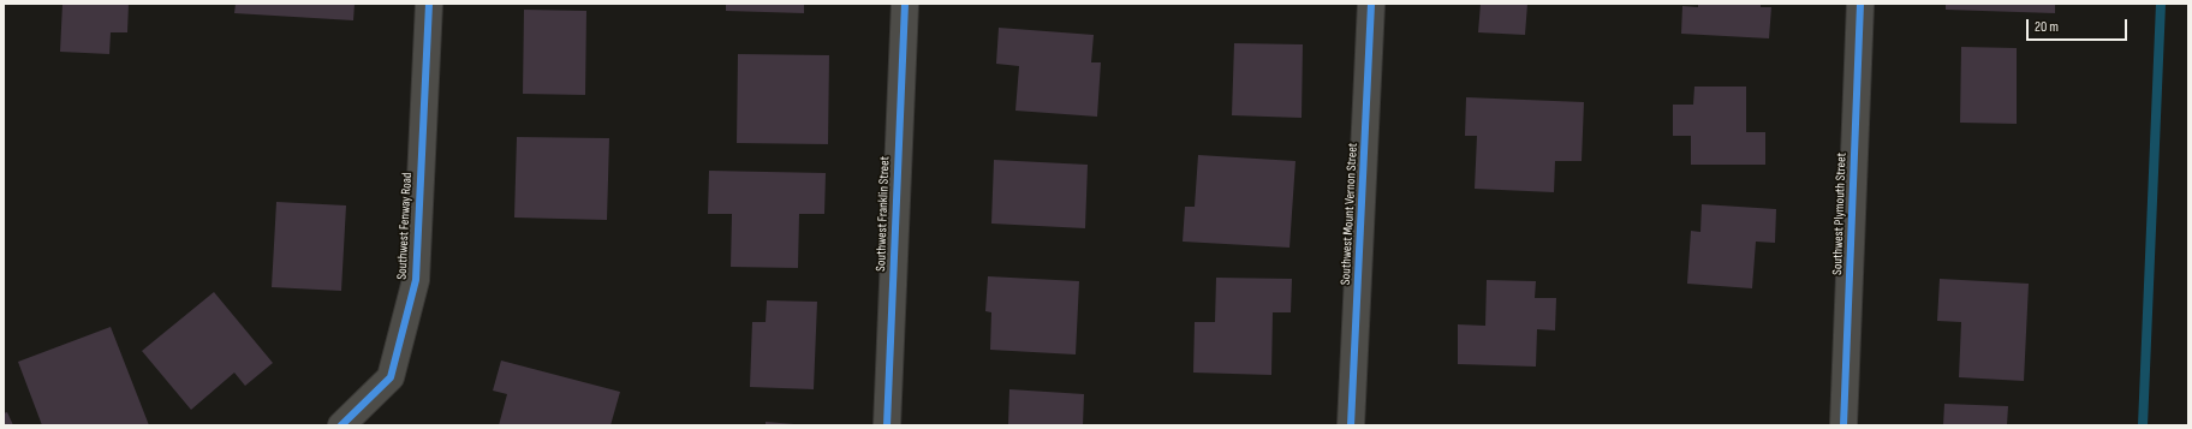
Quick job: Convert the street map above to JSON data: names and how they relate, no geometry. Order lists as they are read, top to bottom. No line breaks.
{"streets":{"street":["Southwest Franklin Street","Southwest Mount Vernon Street","Southwest Plymouth Street","Southwest Fenway Road"]},"scale_bar":"20 m"}
